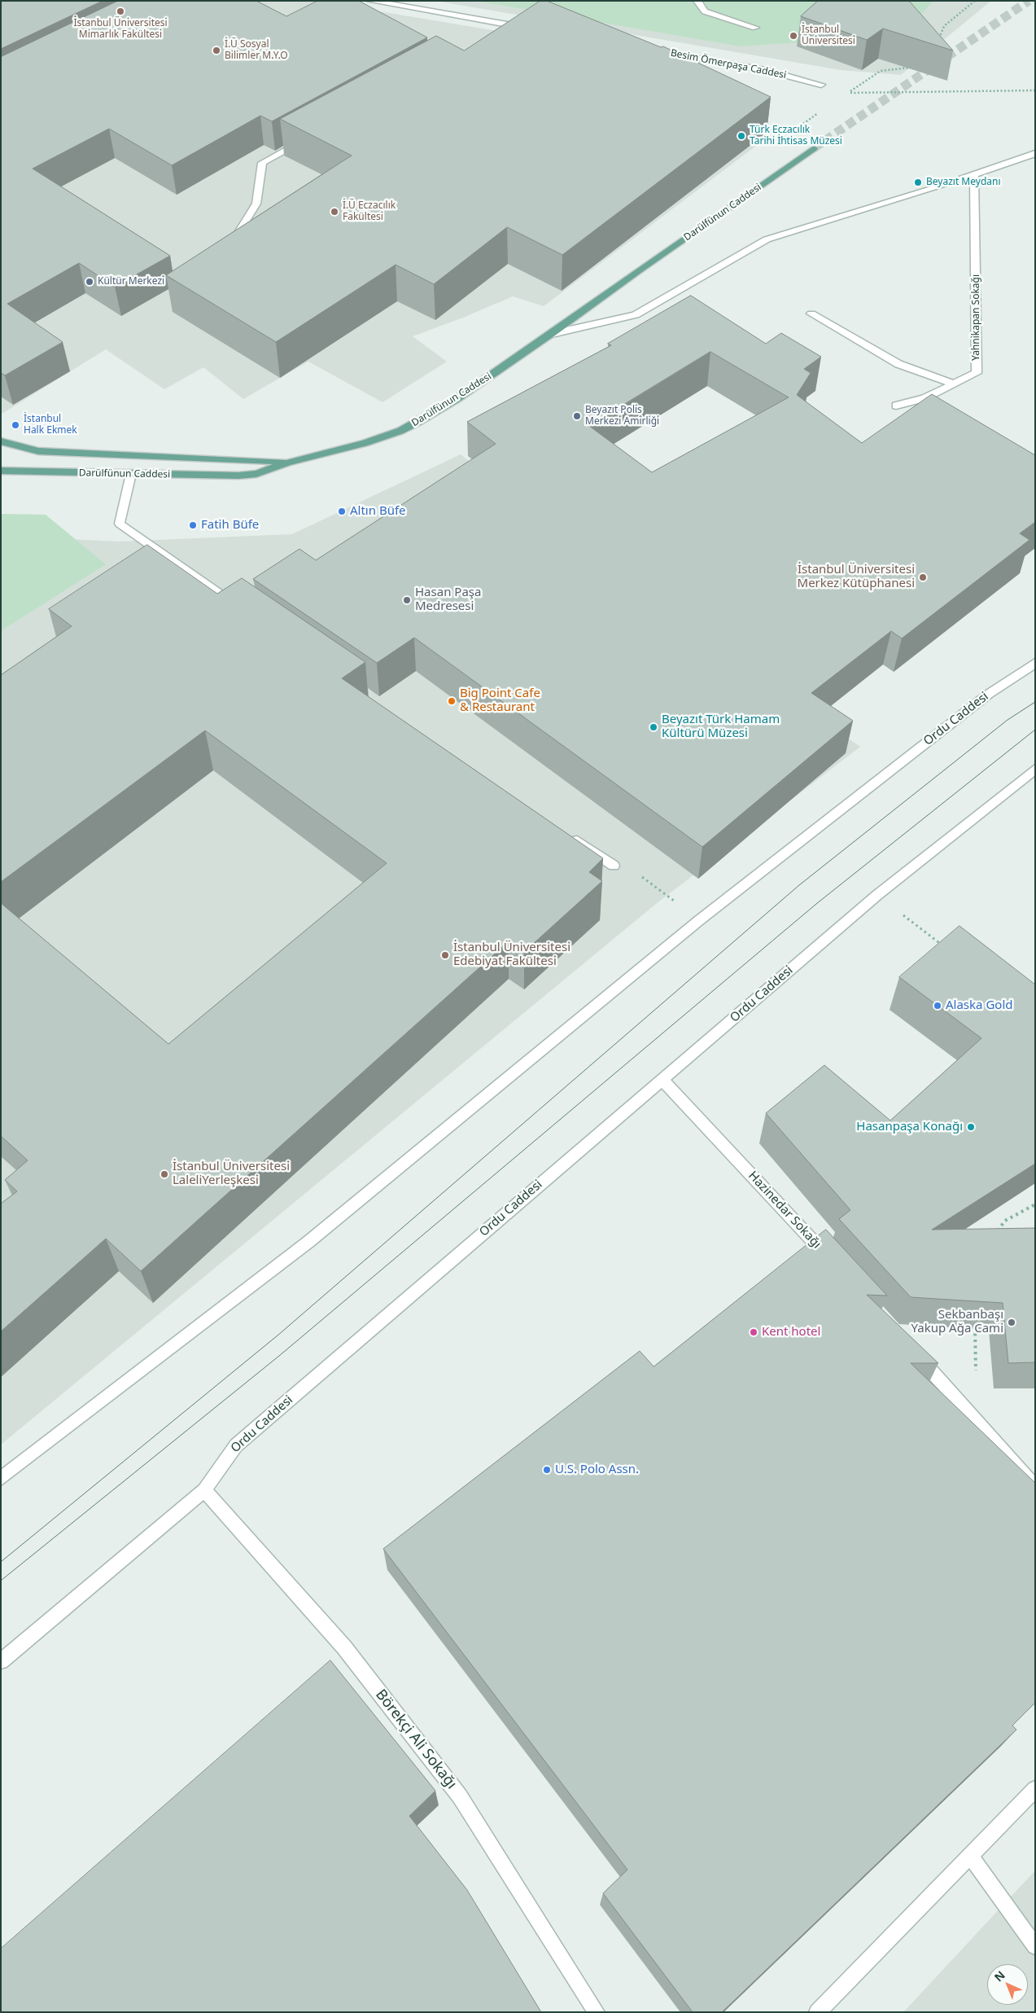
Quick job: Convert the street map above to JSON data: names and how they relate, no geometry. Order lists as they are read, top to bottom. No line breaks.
{"streets":{"main road":["Darülfünun Caddesi"],"street":["Besim Ömerpaşa Caddesi","Yahnikapan Sokağı","Ordu Caddesi","Hazinedar Sokağı","Börekçi Ali Sokağı"]},"crossings":[["Ordu Caddesi","Hazinedar Sokağı"],["Ordu Caddesi","Börekçi Ali Sokağı"]],"places":["İstanbul Üniversitesi Mimarlık Fakültesi","İstanbul Üniversitesi","İ.Ü Sosyal Bilimler M.Y.O","Türk Eczacılık Tarihi İhtisas Müzesi","Beyazıt Meydanı","İ.Ü Eczacılık Fakültesi","Kültür Merkezi","Beyazıt Polis Merkezi Amirliği","İstanbul Halk Ekmek","Altın Büfe","Fatih Büfe","İstanbul Üniversitesi Merkez Kütüphanesi","Hasan Paşa Medresesi","Big Point Cafe & Restaurant","Beyazıt Türk Hamam Kültürü Müzesi","İstanbul Üniversitesi Edebiyat Fakültesi","Alaska Gold","Hasanpaşa Konağı","İstanbul Üniversitesi LaleliYerleşkesi","Sekbanbaşı Yakup Ağa Cami","Kent hotel","U.S. Polo Assn."],"north":"top left"}
